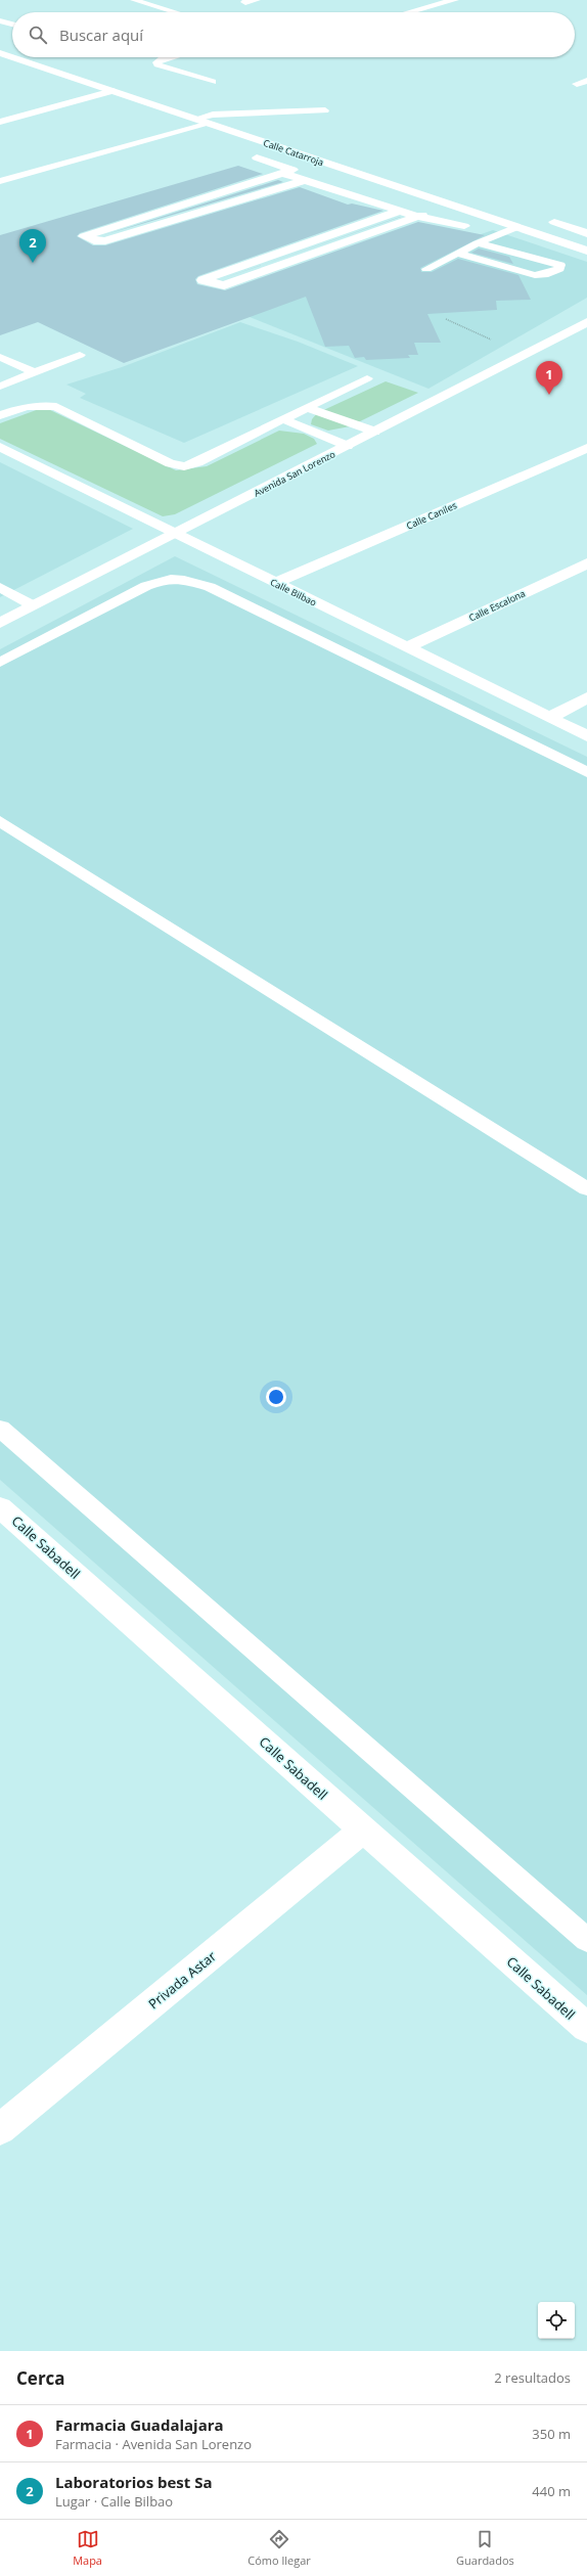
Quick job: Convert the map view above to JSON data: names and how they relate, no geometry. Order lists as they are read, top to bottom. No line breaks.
{"streets":{"street":["Calle Catarroja","Avenida San Lorenzo","Calle Caniles","Calle Bilbao","Calle Escalona","Calle Sabadell","Privada Astar"]},"crossings":[["Avenida San Lorenzo","Calle Bilbao"],["Calle Caniles","Calle Bilbao"],["Calle Bilbao","Calle Escalona"],["Calle Sabadell","Privada Astar"]],"page":{"search":"Buscar aquí","pins":["2","1"],"heading":["Cerca","2 resultados"],"list":[{"mark":"1","name":"Farmacia Guadalajara","note":"Farmacia · Avenida San Lorenzo","value":"350 m"},{"mark":"2","name":"Laboratorios best Sa","note":"Lugar · Calle Bilbao","value":"440 m"}],"nav":["Mapa","Cómo llegar","Guardados"]}}
